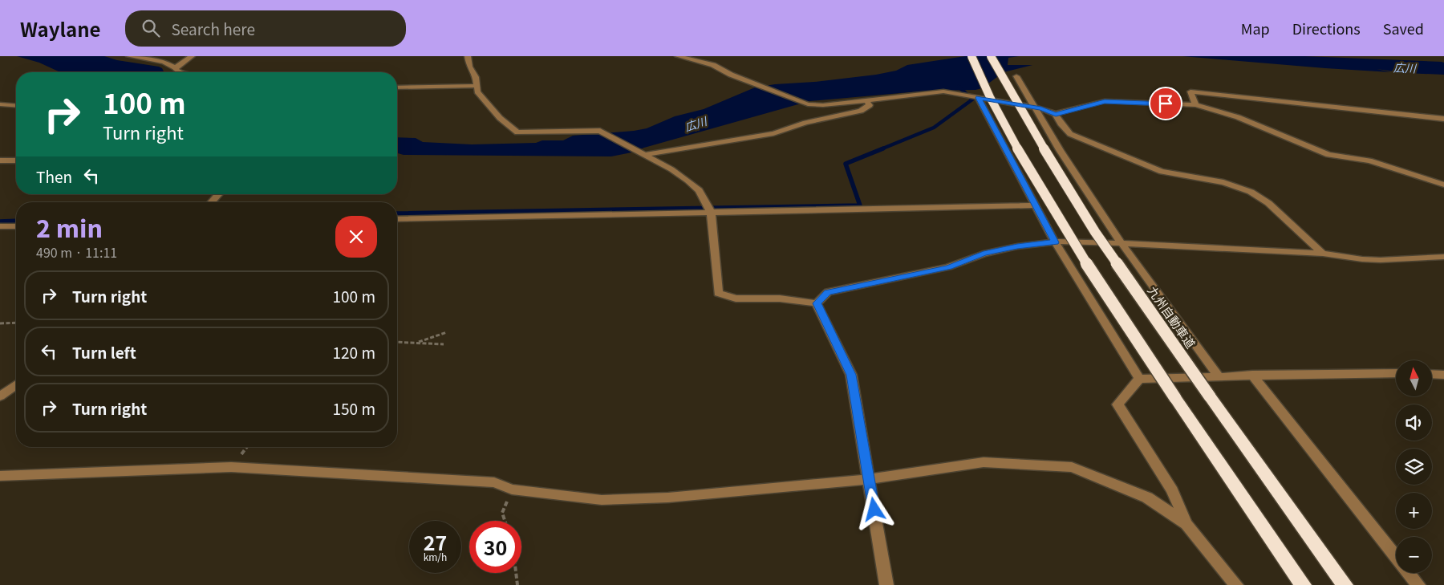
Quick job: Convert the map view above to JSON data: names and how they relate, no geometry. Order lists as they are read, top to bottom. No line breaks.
{"streets":{"highway":["九州自動車道"]},"water":["広川"],"north":"top","page":{"header":"Waylane","search":"Search here","nav":["Map","Directions","Saved"],"turn":["100 m","Turn right"],"then":"Then","heading":["2 min","490 m · 11:11"],"list":[{"name":"Turn right","value":"100 m"},{"name":"Turn left","value":"120 m"},{"name":"Turn right","value":"150 m"}],"map_buttons":["+","−"],"speed":"27 km/h","limit":"30"}}
